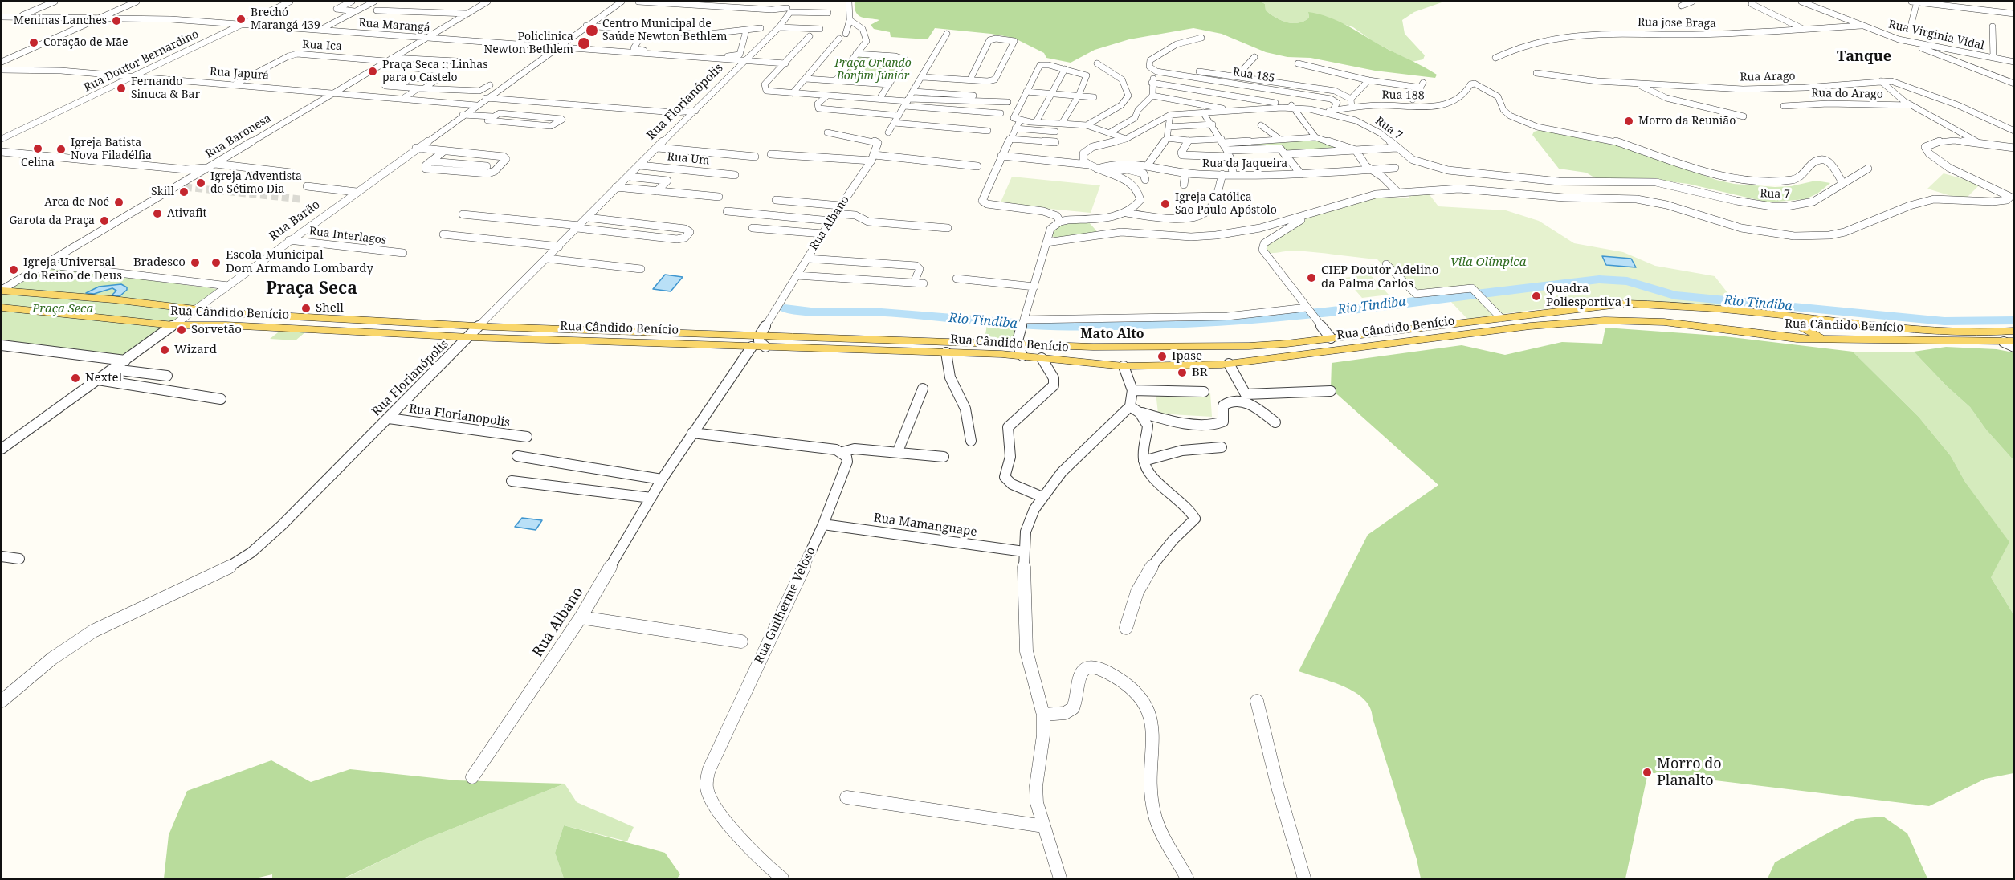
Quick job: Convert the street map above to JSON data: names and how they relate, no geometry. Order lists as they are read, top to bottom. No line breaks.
{"streets":{"main road":["Rua Cândido Benício"],"street":["Rua jose Braga","Rua Marangá","Rua Virginia Vidal","Rua Ica","Rua Doutor Bernardino","Rua Japurá","Rua 185","Rua Arago","Rua do Arago","Rua 188","Rua Florianópolis","Rua 7","Rua Baronesa","Rua Um","Rua da Jaqueira","Rua Barão","Rua Albano","Rua Interlagos","Rua Florianopolis","Rua Mamanguape","Rua Guilherme Veloso"]},"crossings":[["Rua jose Braga","Rua Virginia Vidal"],["Rua Marangá","Rua Doutor Bernardino"],["Rua Marangá","Rua Florianópolis"],["Rua Marangá","Rua Baronesa"],["Rua Marangá","Rua Barão"],["Rua Ica","Rua Japurá"],["Rua Ica","Rua Baronesa"],["Rua Doutor Bernardino","Rua Japurá"],["Rua Japurá","Rua Baronesa"],["Rua Japurá","Rua Barão"],["Rua 185","Rua 188"],["Rua 188","Rua 7"],["Rua Florianópolis","Rua Um"],["Rua Florianópolis","Rua Cândido Benício"],["Rua Florianópolis","Rua Florianopolis"],["Rua Baronesa","Rua Cândido Benício"],["Rua Barão","Rua Interlagos"],["Rua Barão","Rua Cândido Benício"],["Rua Albano","Rua Cândido Benício"],["Rua Mamanguape","Rua Guilherme Veloso"]],"districts":["Tanque","Praça Seca","Mato Alto"],"water":["Rio Tindiba"],"parks":["Praça Orlando Bonfim Júnior","Vila Olímpica","Praça Seca"],"places":["Brechó Marangá 439","Meninas Lanches","Centro Municipal de Saúde Newton Bethlem","Coração de Mãe","Policlinica Newton Bethlem","Praça Seca :: Linhas para o Castelo","Fernando Sinuca & Bar","Morro da Reunião","Celina","Igreja Batista Nova Filadélfia","Igreja Adventista do Sétimo Dia","Skill","Arca de Noé","Igreja Católica São Paulo Apóstolo","Ativafit","Garota da Praça","Bradesco","Escola Municipal Dom Armando Lombardy","Igreja Universal do Reino de Deus","CIEP Doutor Adelino da Palma Carlos","Quadra Poliesportiva 1","Shell","Sorvetão","Wizard","Ipase","BR","Nextel","Morro do Planalto"]}
